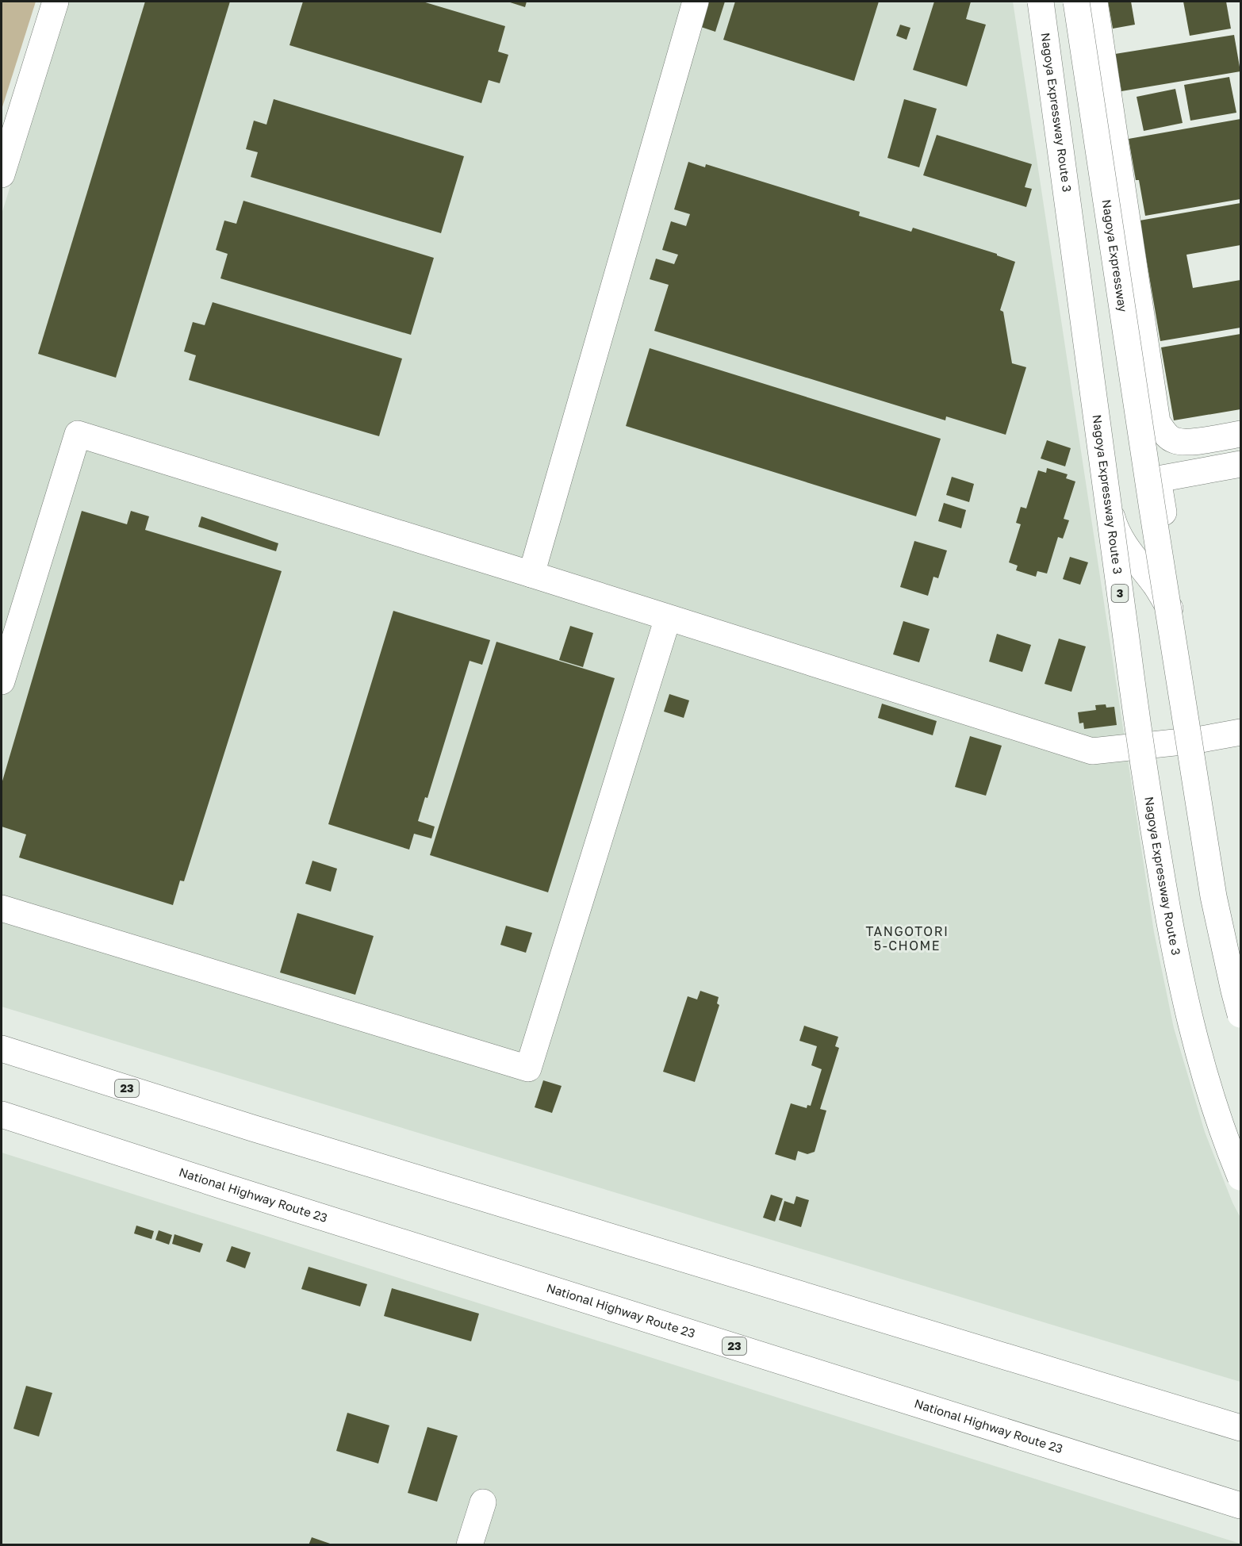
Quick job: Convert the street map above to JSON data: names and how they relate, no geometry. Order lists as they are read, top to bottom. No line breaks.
{"streets":{"main road":["Nagoya Expressway Route 3","Nagoya Expressway","3","23","National Highway Route 23"]},"districts":["TANGOTORI 5-CHOME"]}
